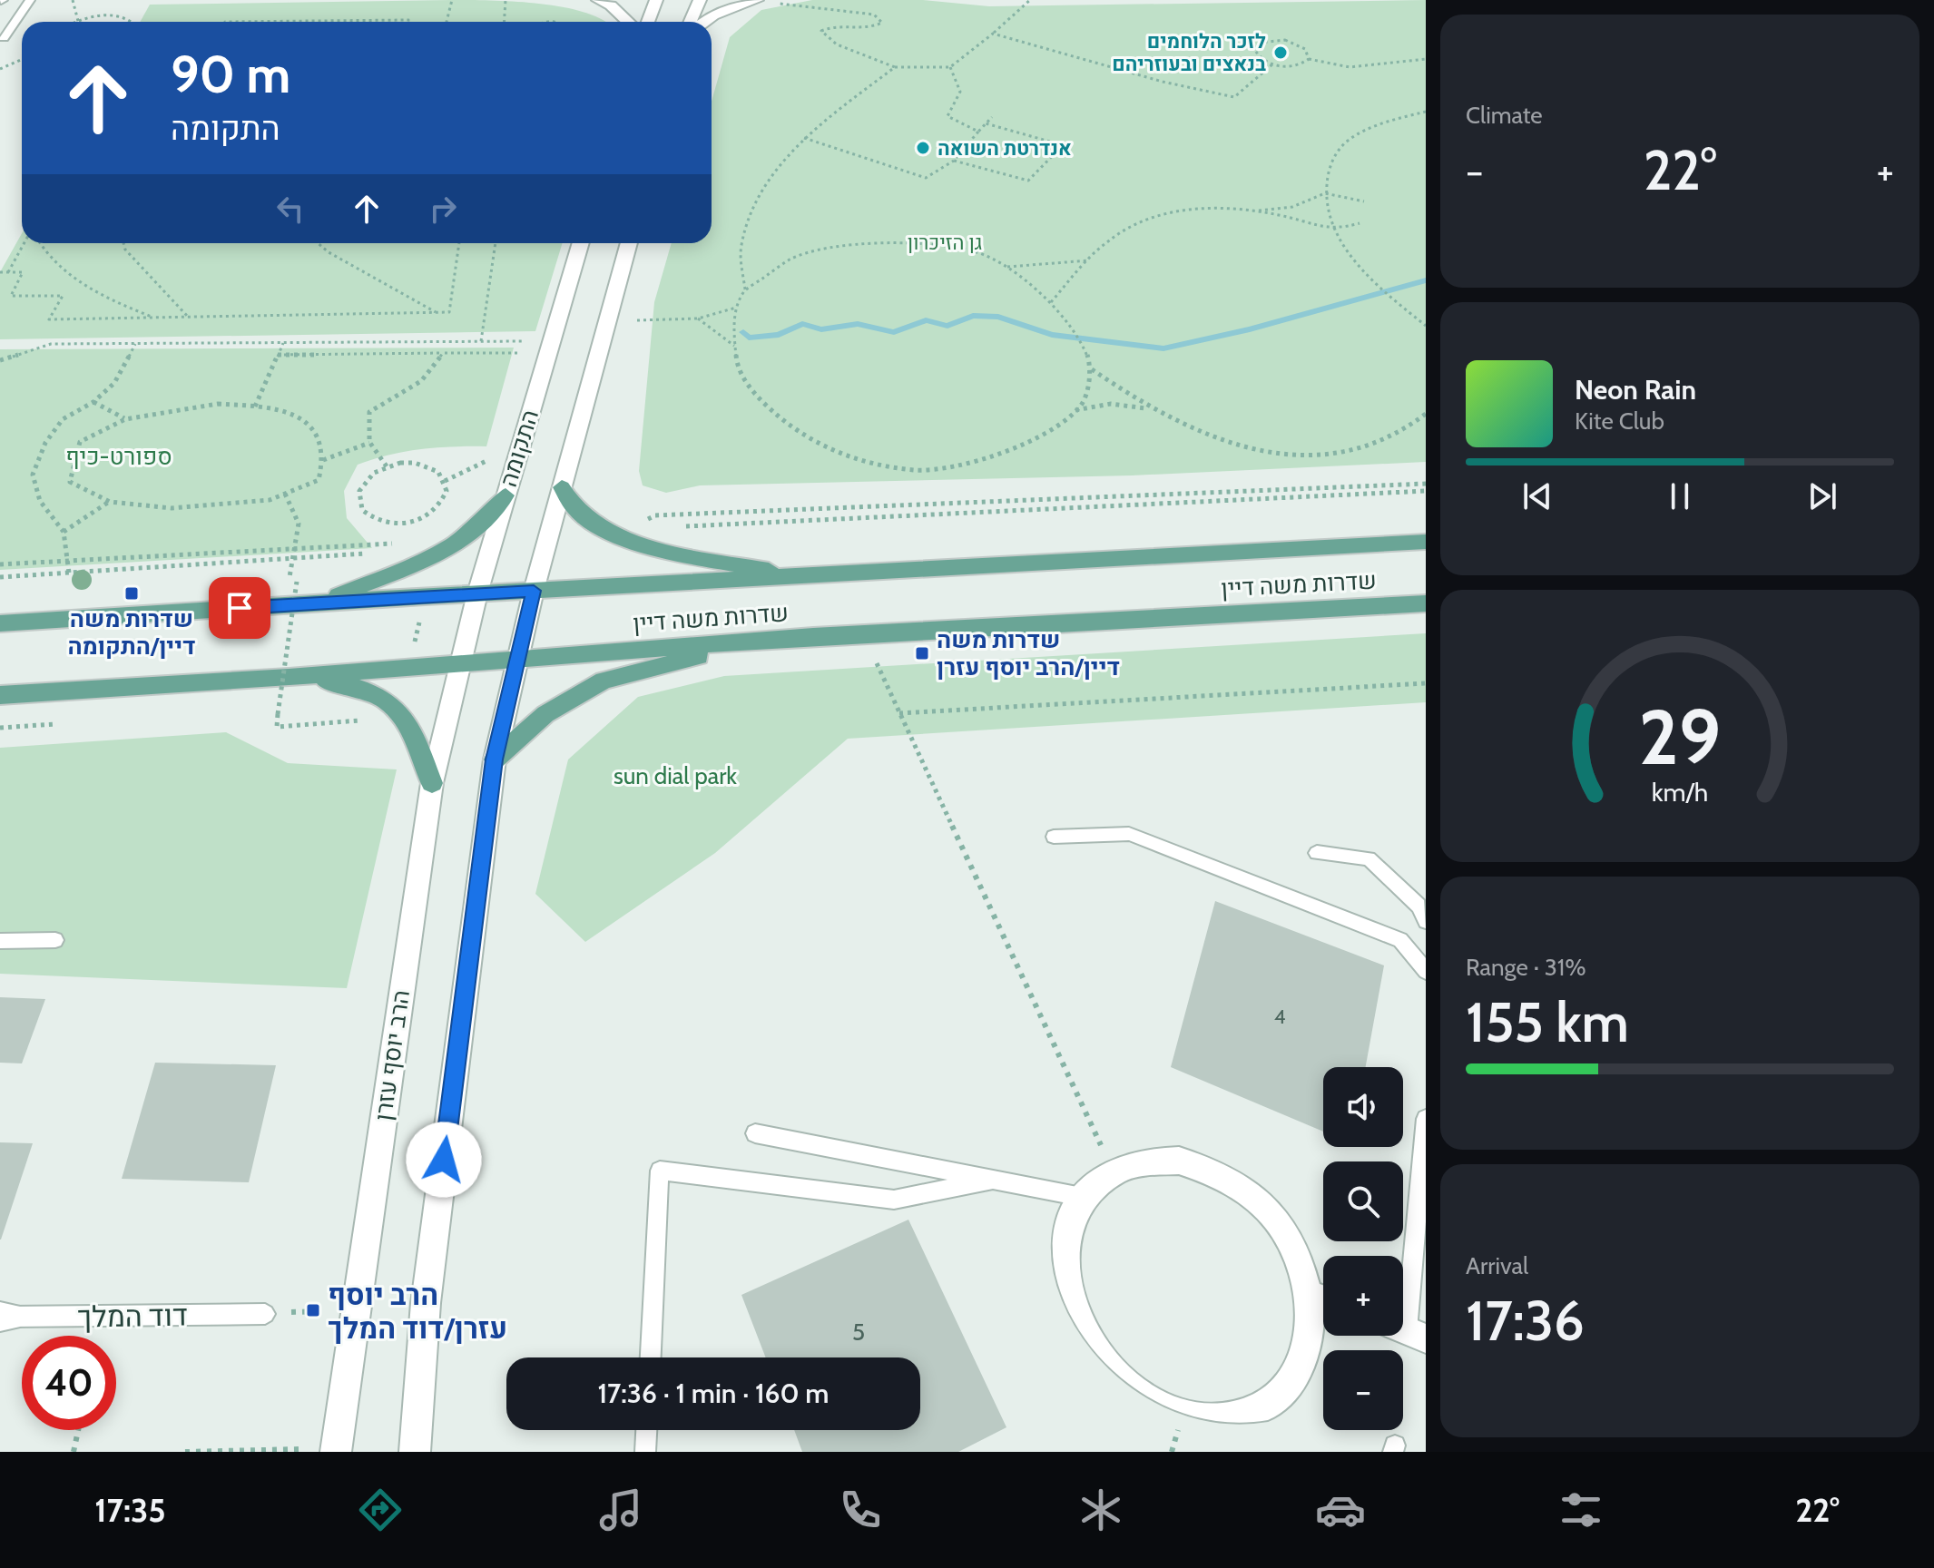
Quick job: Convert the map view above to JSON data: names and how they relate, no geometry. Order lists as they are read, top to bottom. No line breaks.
{"streets":{"main road":["שדרות משה דיין"],"street":["התקומה","הרב יוסף עזרן"],"lane":["דוד המלך"]},"crossings":[["התקומה","שדרות משה דיין"],["התקומה","הרב יוסף עזרן"],["שדרות משה דיין","הרב יוסף עזרן"]],"parks":["גן הזיכרון","ספורט-כיף","sun dial park"],"places":{"other":["לזכר הלוחמים בנאצים ובעוזריהם","אנדרטת השואה"],"transit":["שדרות משה דיין/התקומה","שדרות משה דיין/הרב יוסף עזרן","הרב יוסף עזרן/דוד המלך"]},"house_numbers":["4","5"],"page":{"tile":["Climate",["Range · 31%","155 km"],["Arrival","17:36"]],"turn":["90 m","התקומה"],"heat":["−","22°","+"],"song":["Neon Rain","Kite Club"],"map_buttons":["+","−"],"limit":"40","trip":"17:36 · 1 min · 160 m","tabs":["17:35","22°"],"gauge":["29","km/h"]}}
